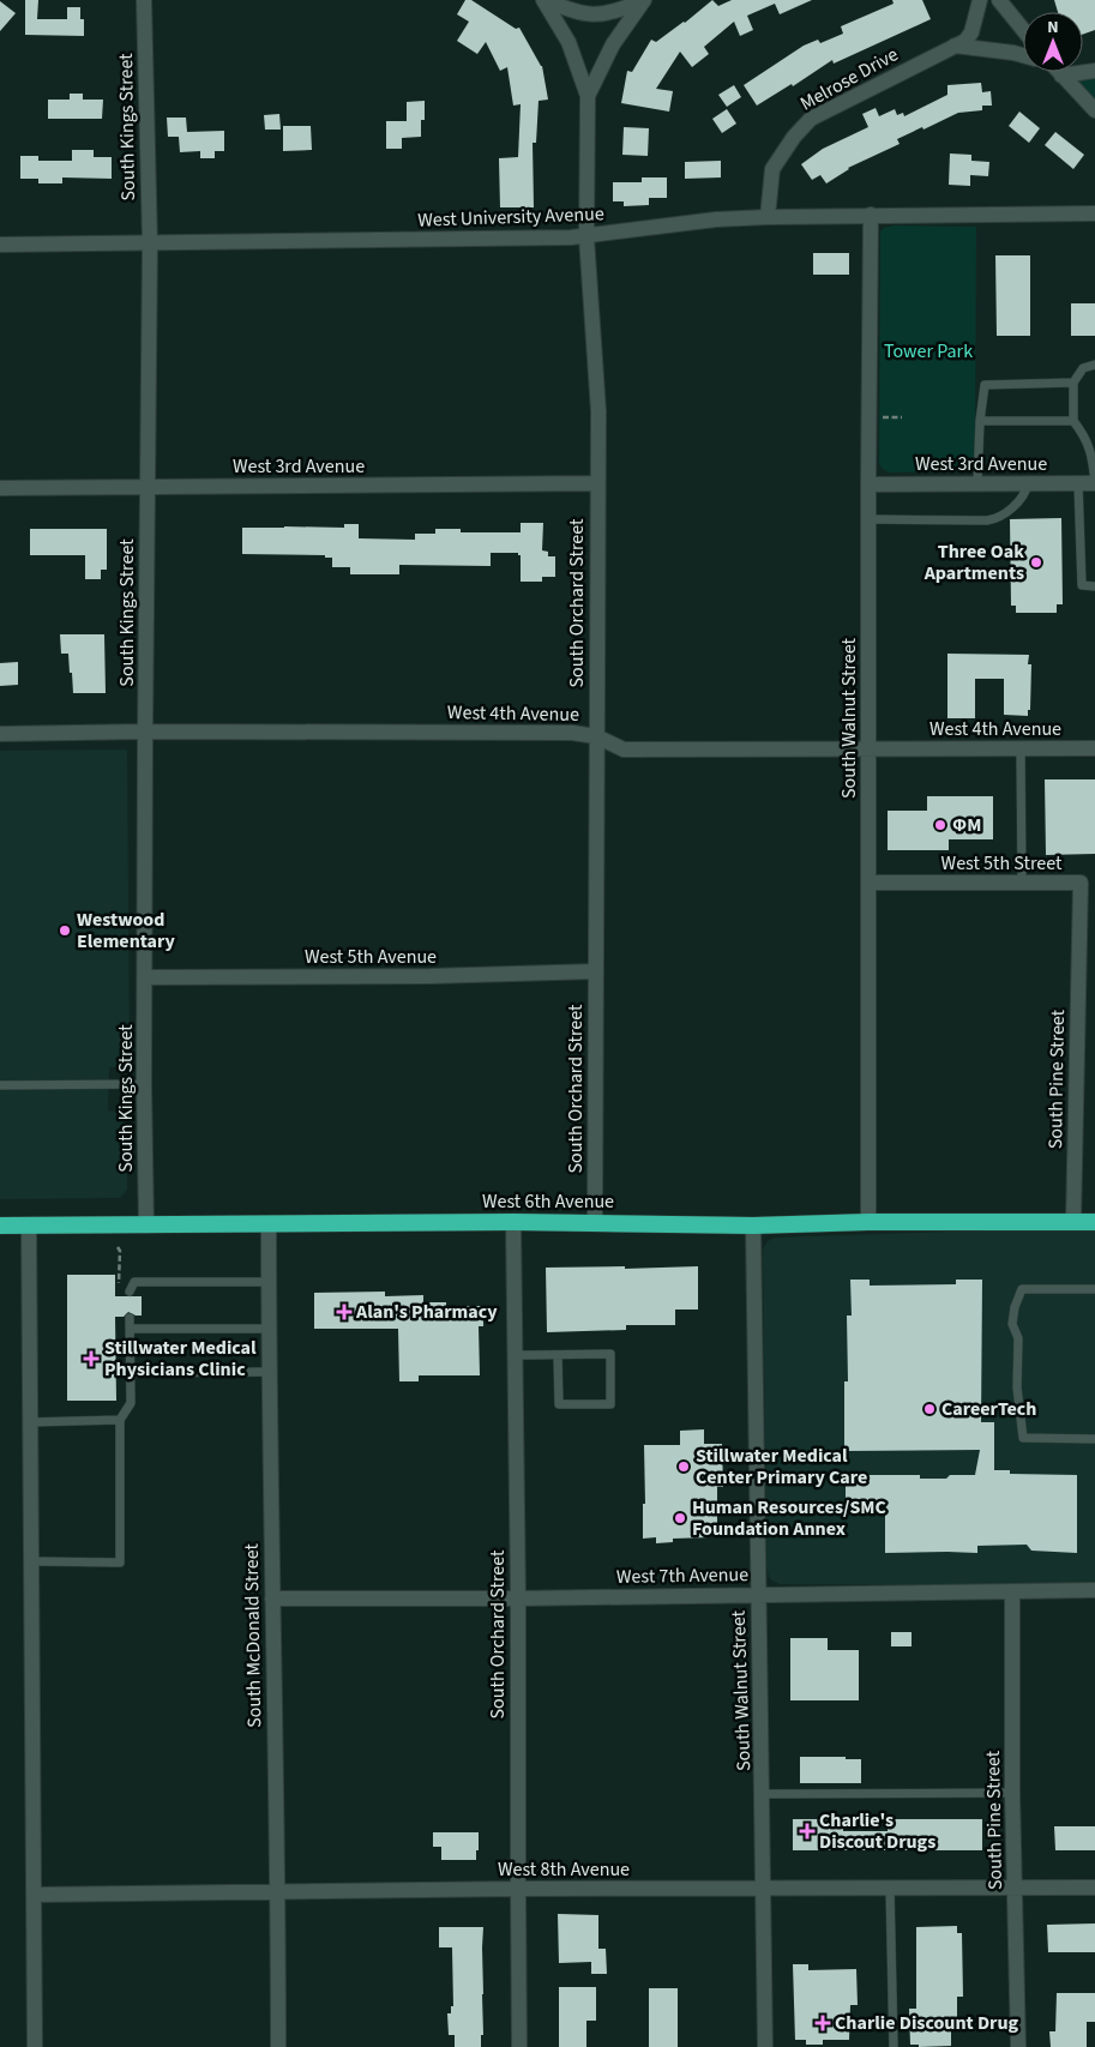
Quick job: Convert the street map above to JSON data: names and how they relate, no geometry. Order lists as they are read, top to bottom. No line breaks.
{"streets":{"highway":["West 6th Avenue"],"street":["Melrose Drive","South Kings Street","West University Avenue","West 3rd Avenue","South Orchard Street","West 4th Avenue","South Walnut Street","West 5th Street","West 5th Avenue","South Pine Street","West 7th Avenue","South McDonald Street","West 8th Avenue"]},"crossings":[["Melrose Drive","West University Avenue"],["South Kings Street","West University Avenue"],["South Kings Street","West 3rd Avenue"],["South Kings Street","West 4th Avenue"],["South Kings Street","West 5th Avenue"],["South Kings Street","West 6th Avenue"],["West University Avenue","South Orchard Street"],["West University Avenue","South Walnut Street"],["West 3rd Avenue","South Orchard Street"],["West 3rd Avenue","South Walnut Street"],["South Orchard Street","West 4th Avenue"],["South Orchard Street","West 5th Avenue"],["South Orchard Street","West 6th Avenue"],["South Orchard Street","West 7th Avenue"],["South Orchard Street","West 8th Avenue"],["West 4th Avenue","South Walnut Street"],["South Walnut Street","West 5th Street"],["South Walnut Street","West 6th Avenue"],["South Walnut Street","West 7th Avenue"],["South Walnut Street","West 8th Avenue"],["West 5th Street","South Pine Street"],["South Pine Street","West 6th Avenue"],["South Pine Street","West 7th Avenue"],["South Pine Street","West 8th Avenue"],["West 6th Avenue","South McDonald Street"],["West 7th Avenue","South McDonald Street"],["South McDonald Street","West 8th Avenue"]],"parks":["Tower Park"],"places":{"other":["Three Oak Apartments","ΦΜ","Westwood Elementary","CareerTech","Stillwater Medical Center Primary Care","Human Resources/SMC Foundation Annex"],"health":["Alan's Pharmacy","Stillwater Medical Physicians Clinic","Charlie's Discout Drugs","Charlie Discount Drug"]},"north":"top"}
